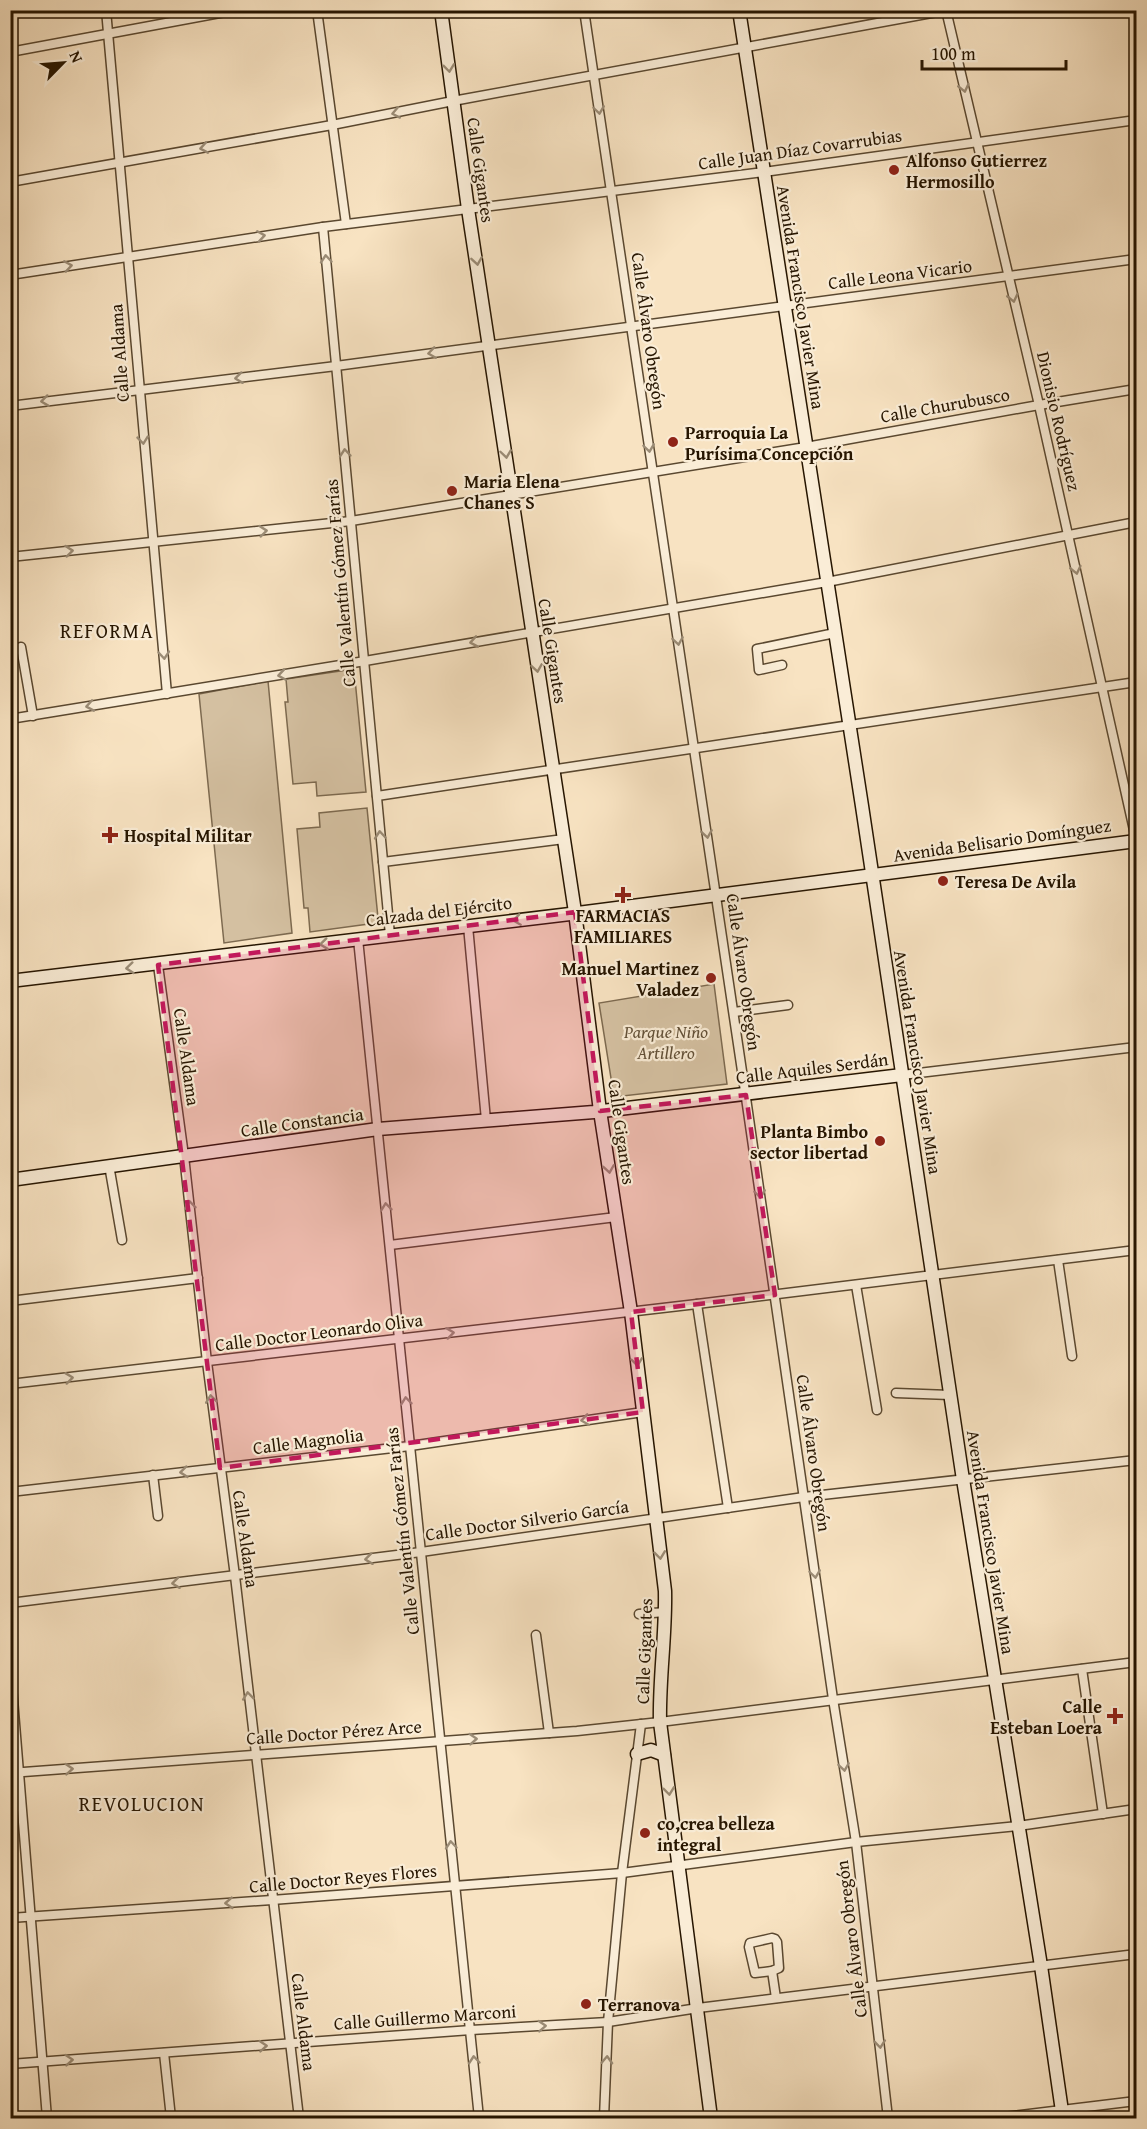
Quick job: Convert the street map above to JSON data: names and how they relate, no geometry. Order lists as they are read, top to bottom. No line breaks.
{"streets":{"main road":["Calle Gigantes","Avenida Francisco Javier Mina","Avenida Belisario Domínguez","Calzada del Ejército","Calle Aquiles Serdán","Calle Constancia"],"street":["Calle Juan Díaz Covarrubias","Calle Leona Vicario","Calle Álvaro Obregón","Calle Aldama","Calle Churubusco","Dionisio Rodríguez","Calle Valentín Gómez Farías","Calle Doctor Leonardo Oliva","Calle Magnolia","Calle Doctor Silverio García","Calle Doctor Pérez Arce","Calle Doctor Reyes Flores","Calle Guillermo Marconi"]},"crossings":[["Calle Juan Díaz Covarrubias","Calle Gigantes"],["Calle Juan Díaz Covarrubias","Avenida Francisco Javier Mina"],["Calle Juan Díaz Covarrubias","Calle Álvaro Obregón"],["Calle Juan Díaz Covarrubias","Calle Aldama"],["Calle Juan Díaz Covarrubias","Dionisio Rodríguez"],["Calle Juan Díaz Covarrubias","Calle Valentín Gómez Farías"],["Calle Gigantes","Calle Leona Vicario"],["Calle Gigantes","Calle Churubusco"],["Calle Gigantes","Calzada del Ejército"],["Calle Gigantes","Calle Aquiles Serdán"],["Calle Gigantes","Calle Constancia"],["Calle Gigantes","Calle Doctor Leonardo Oliva"],["Calle Gigantes","Calle Magnolia"],["Calle Gigantes","Calle Doctor Silverio García"],["Calle Gigantes","Calle Doctor Pérez Arce"],["Calle Gigantes","Calle Doctor Reyes Flores"],["Calle Gigantes","Calle Guillermo Marconi"],["Calle Leona Vicario","Avenida Francisco Javier Mina"],["Calle Leona Vicario","Calle Álvaro Obregón"],["Calle Leona Vicario","Calle Aldama"],["Calle Leona Vicario","Dionisio Rodríguez"],["Calle Leona Vicario","Calle Valentín Gómez Farías"],["Avenida Francisco Javier Mina","Calle Churubusco"],["Avenida Francisco Javier Mina","Avenida Belisario Domínguez"],["Avenida Francisco Javier Mina","Calzada del Ejército"],["Avenida Francisco Javier Mina","Calle Aquiles Serdán"],["Avenida Francisco Javier Mina","Calle Doctor Leonardo Oliva"],["Avenida Francisco Javier Mina","Calle Doctor Silverio García"],["Avenida Francisco Javier Mina","Calle Doctor Pérez Arce"],["Avenida Francisco Javier Mina","Calle Doctor Reyes Flores"],["Avenida Francisco Javier Mina","Calle Guillermo Marconi"],["Calle Álvaro Obregón","Calle Churubusco"],["Calle Álvaro Obregón","Calzada del Ejército"],["Calle Álvaro Obregón","Calle Aquiles Serdán"],["Calle Álvaro Obregón","Calle Doctor Leonardo Oliva"],["Calle Álvaro Obregón","Calle Doctor Silverio García"],["Calle Álvaro Obregón","Calle Doctor Pérez Arce"],["Calle Álvaro Obregón","Calle Doctor Reyes Flores"],["Calle Álvaro Obregón","Calle Guillermo Marconi"],["Calle Aldama","Calle Churubusco"],["Calle Aldama","Calzada del Ejército"],["Calle Aldama","Calle Constancia"],["Calle Aldama","Calle Doctor Leonardo Oliva"],["Calle Aldama","Calle Magnolia"],["Calle Aldama","Calle Doctor Silverio García"],["Calle Aldama","Calle Doctor Pérez Arce"],["Calle Aldama","Calle Doctor Reyes Flores"],["Calle Aldama","Calle Guillermo Marconi"],["Calle Churubusco","Dionisio Rodríguez"],["Calle Churubusco","Calle Valentín Gómez Farías"],["Dionisio Rodríguez","Avenida Belisario Domínguez"],["Calle Valentín Gómez Farías","Calzada del Ejército"],["Calle Valentín Gómez Farías","Calle Constancia"],["Calle Valentín Gómez Farías","Calle Doctor Leonardo Oliva"],["Calle Valentín Gómez Farías","Calle Magnolia"],["Calle Valentín Gómez Farías","Calle Doctor Silverio García"],["Calle Valentín Gómez Farías","Calle Doctor Pérez Arce"],["Calle Valentín Gómez Farías","Calle Doctor Reyes Flores"],["Calle Valentín Gómez Farías","Calle Guillermo Marconi"],["Avenida Belisario Domínguez","Calzada del Ejército"],["Calle Aquiles Serdán","Calle Constancia"]],"one_way":["Calle Gigantes","Calle Leona Vicario","Calle Álvaro Obregón","Dionisio Rodríguez","Calle Valentín Gómez Farías","Calzada del Ejército","Calle Doctor Leonardo Oliva","Calle Magnolia","Calle Doctor Silverio García"],"districts":["REFORMA","REVOLUCION"],"parks":["Parque Niño Artillero"],"places":{"other":["Alfonso Gutierrez Hermosillo","Parroquia La Purísima Concepción","Maria Elena Chanes S","Teresa De Avila","Manuel Martinez Valadez","Planta Bimbo sector libertad","co,crea belleza integral","Terranova"],"health":["Hospital Militar","FARMACIAS FAMILIARES","Calle Esteban Loera"]},"scale_bar":"100 m","north":"top right"}
